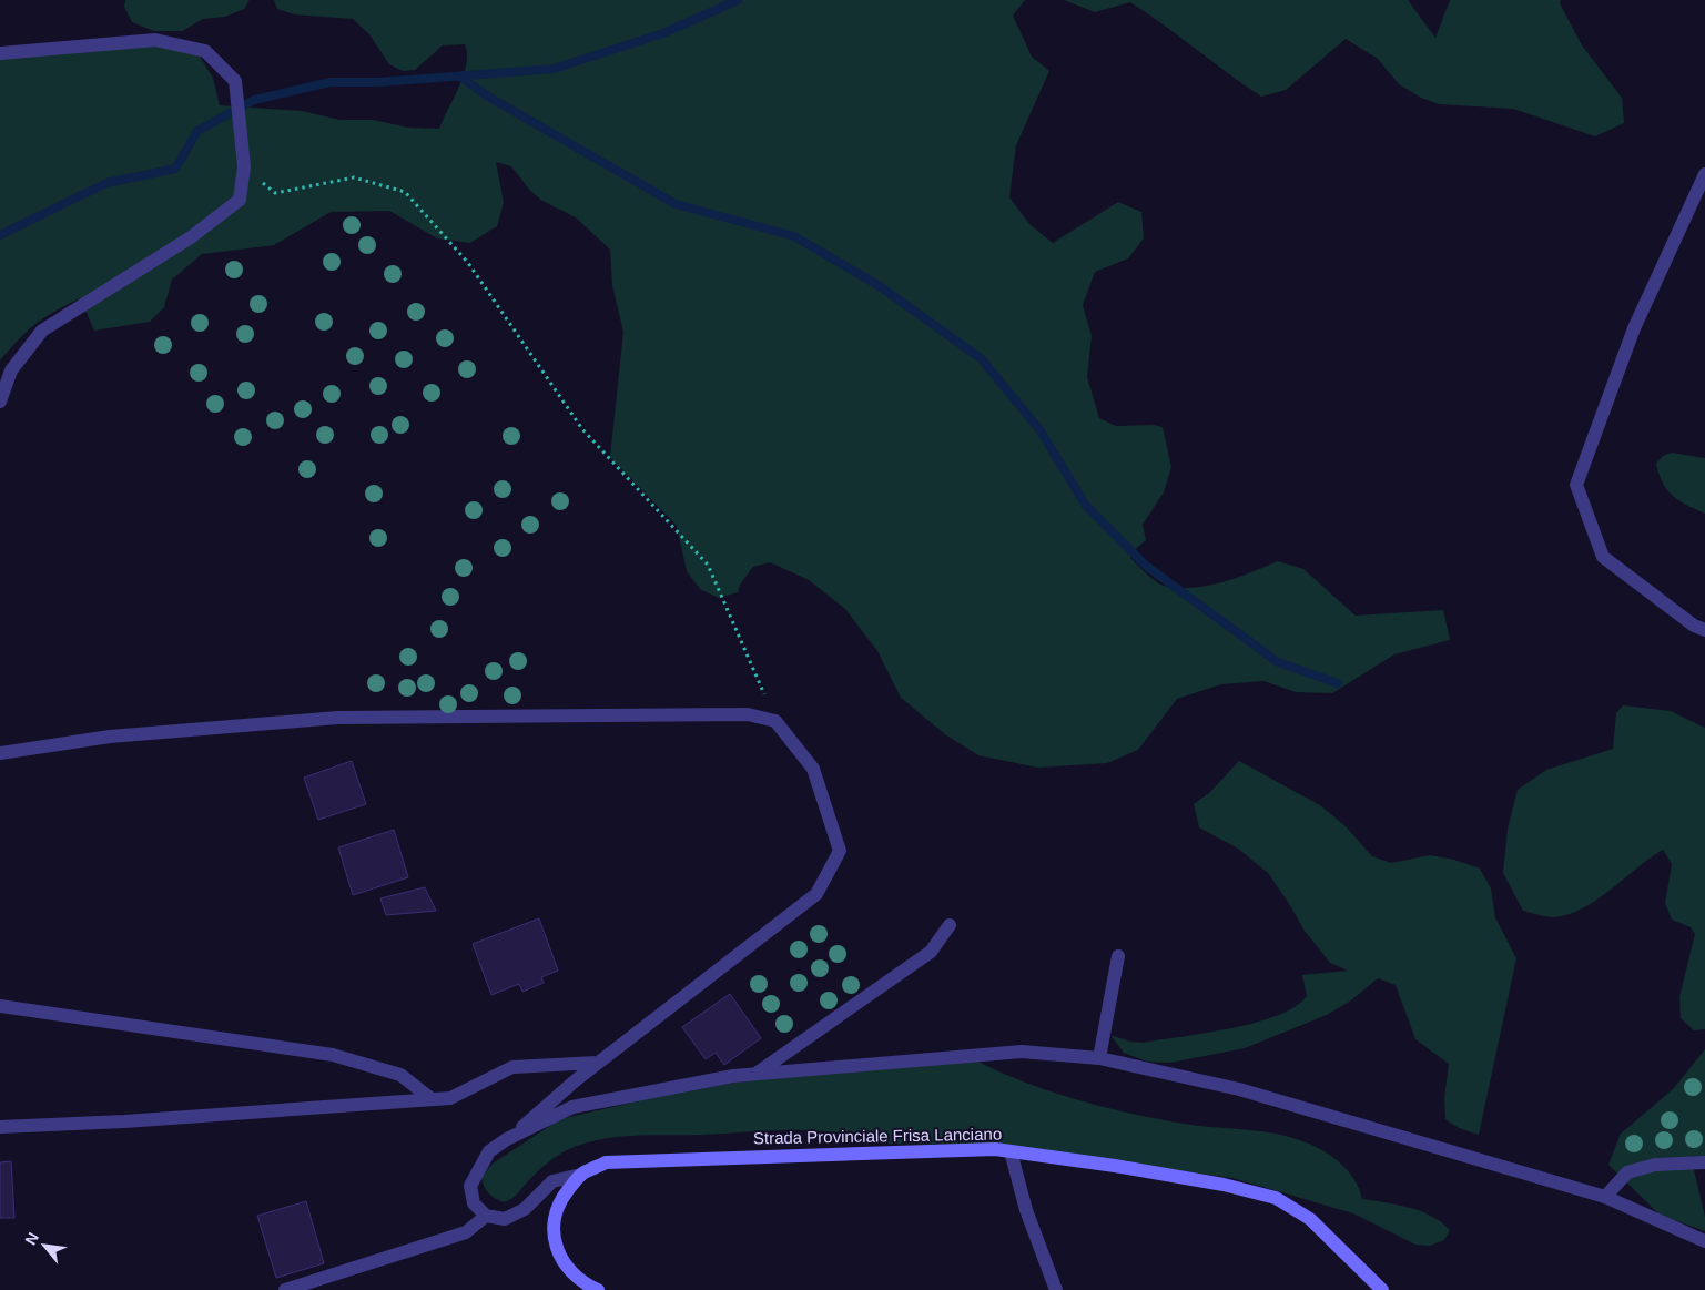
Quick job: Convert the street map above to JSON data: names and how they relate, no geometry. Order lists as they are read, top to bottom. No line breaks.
{"streets":{"street":["Strada Provinciale Frisa Lanciano"]},"north":"top left"}
